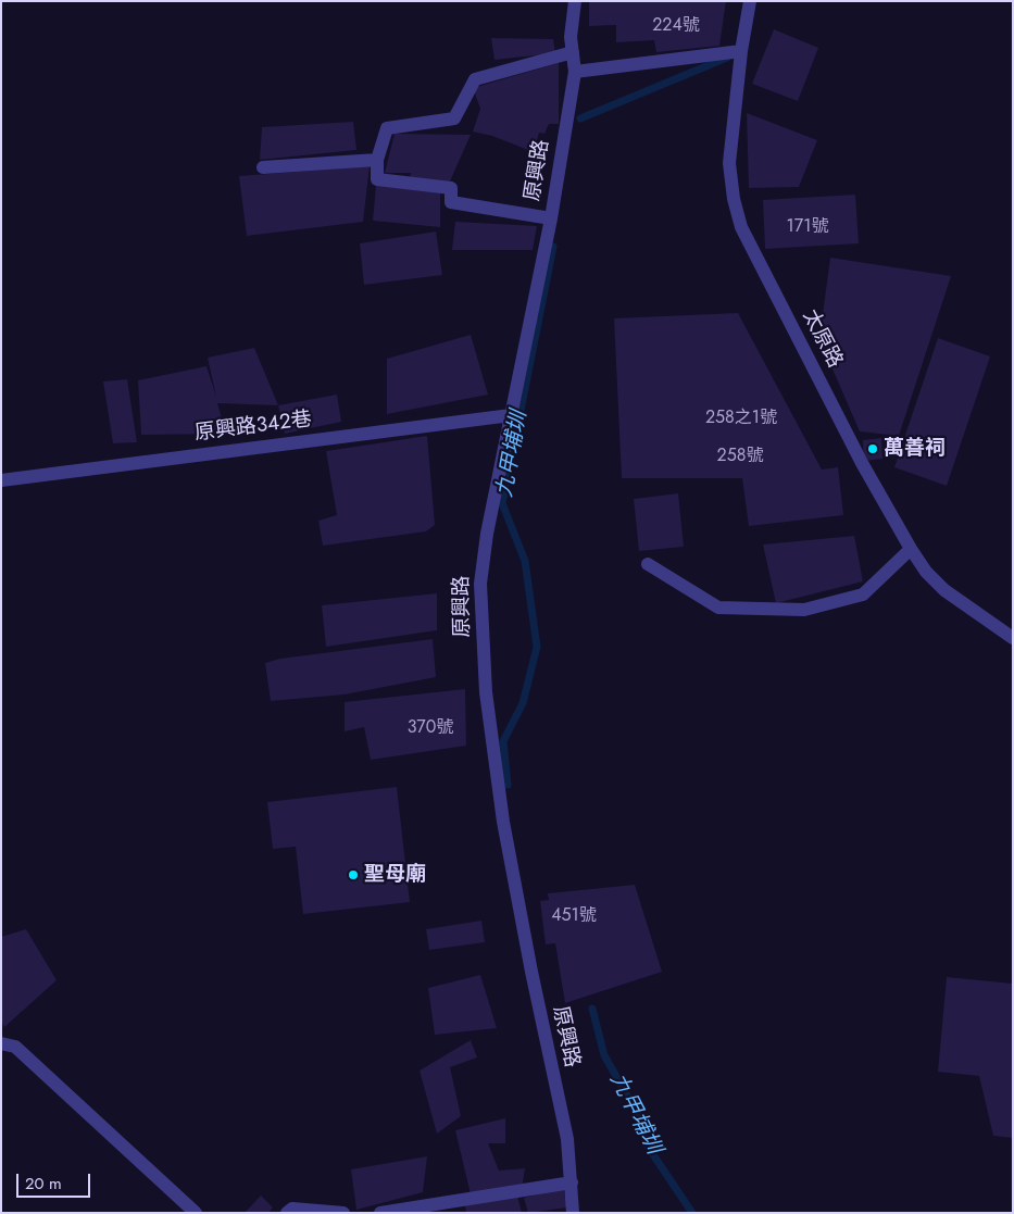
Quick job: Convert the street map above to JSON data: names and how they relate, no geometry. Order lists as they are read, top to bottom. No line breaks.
{"streets":{"street":["原興路","太原路","原興路342巷"]},"crossings":[["原興路","原興路342巷"]],"water":["九甲埔圳"],"places":["萬善祠","聖母廟"],"house_numbers":["224號","171號","258之1號","258號","370號","451號"],"scale_bar":"20 m"}
